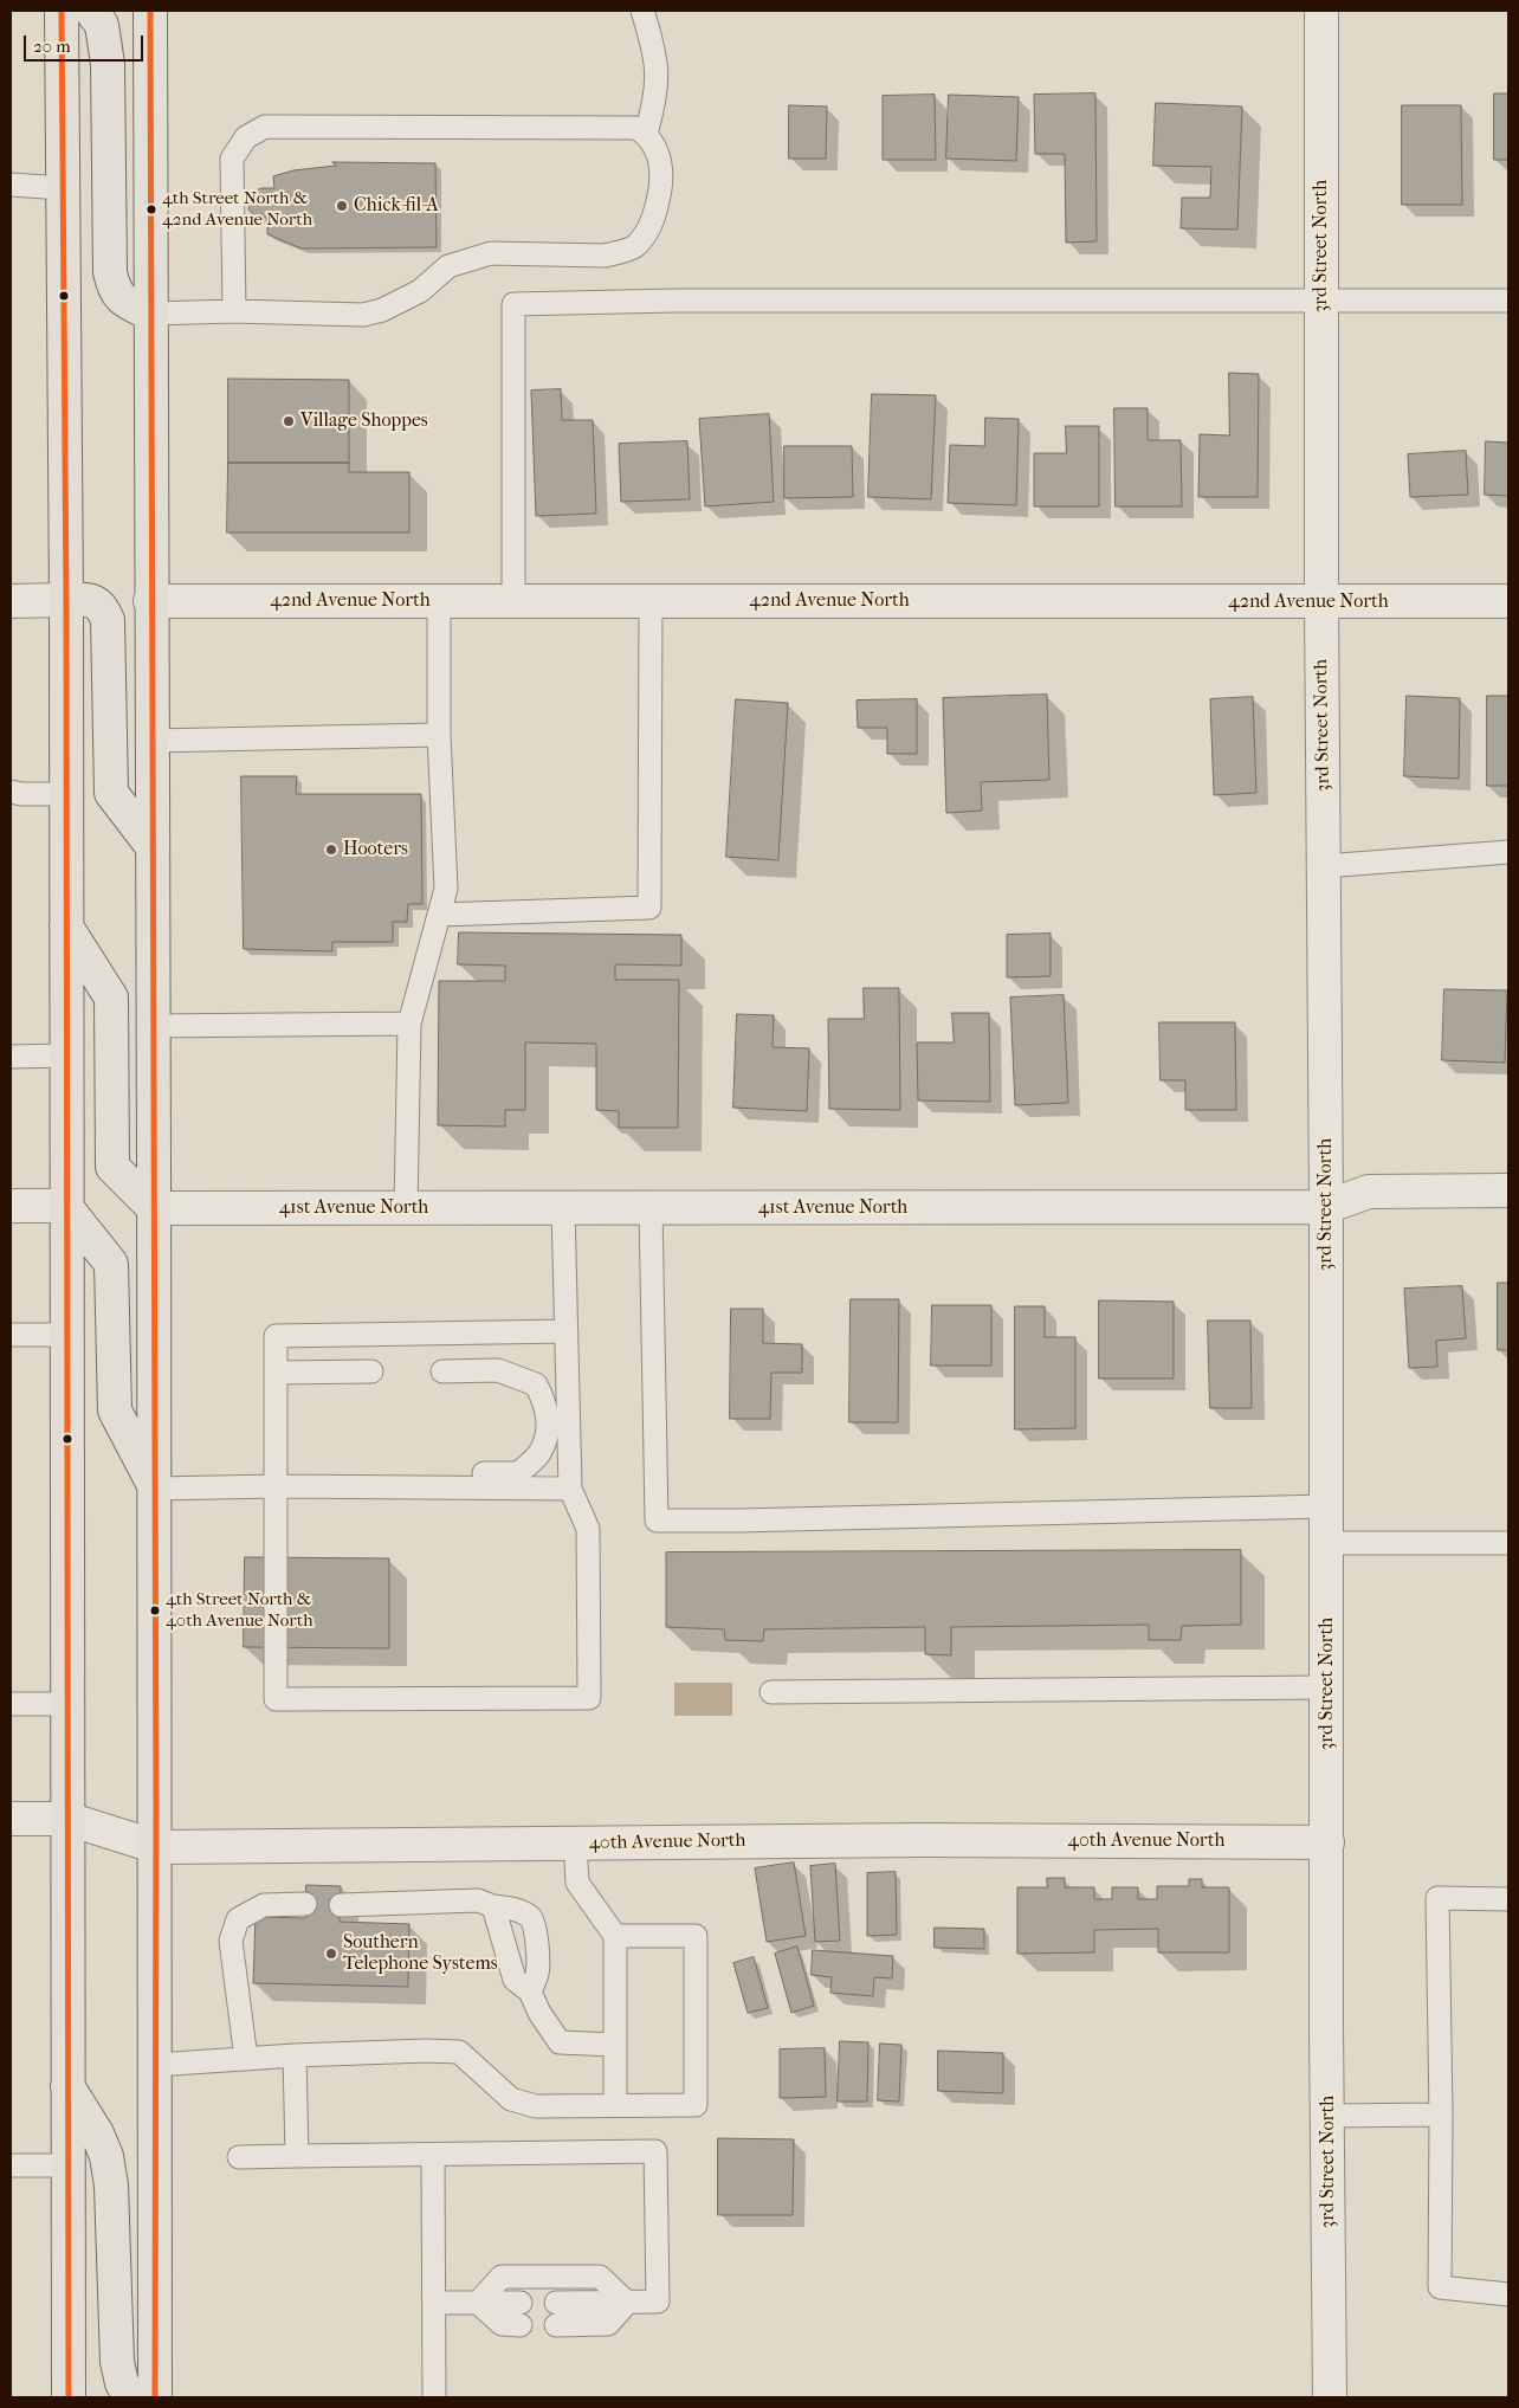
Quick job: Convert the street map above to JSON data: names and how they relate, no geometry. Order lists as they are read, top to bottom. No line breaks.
{"streets":{"street":["3rd Street North","42nd Avenue North","41st Avenue North","40th Avenue North"]},"crossings":[["3rd Street North","42nd Avenue North"],["3rd Street North","41st Avenue North"],["3rd Street North","40th Avenue North"]],"places":["Chick-fil-A","4th Street North & 42nd Avenue North","Village Shoppes","Hooters","4th Street North & 40th Avenue North","Southern Telephone Systems"],"scale_bar":"20 m"}
